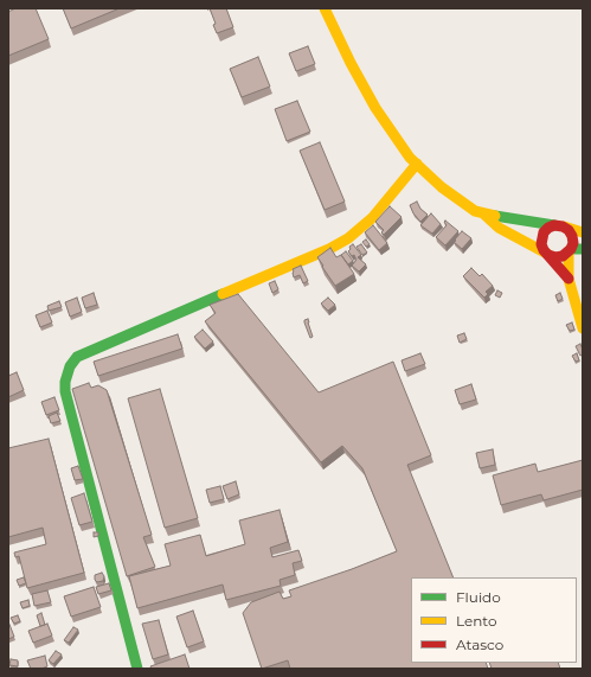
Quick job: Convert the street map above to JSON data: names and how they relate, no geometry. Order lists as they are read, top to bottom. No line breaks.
{"legend":["Fluido","Lento","Atasco"]}
